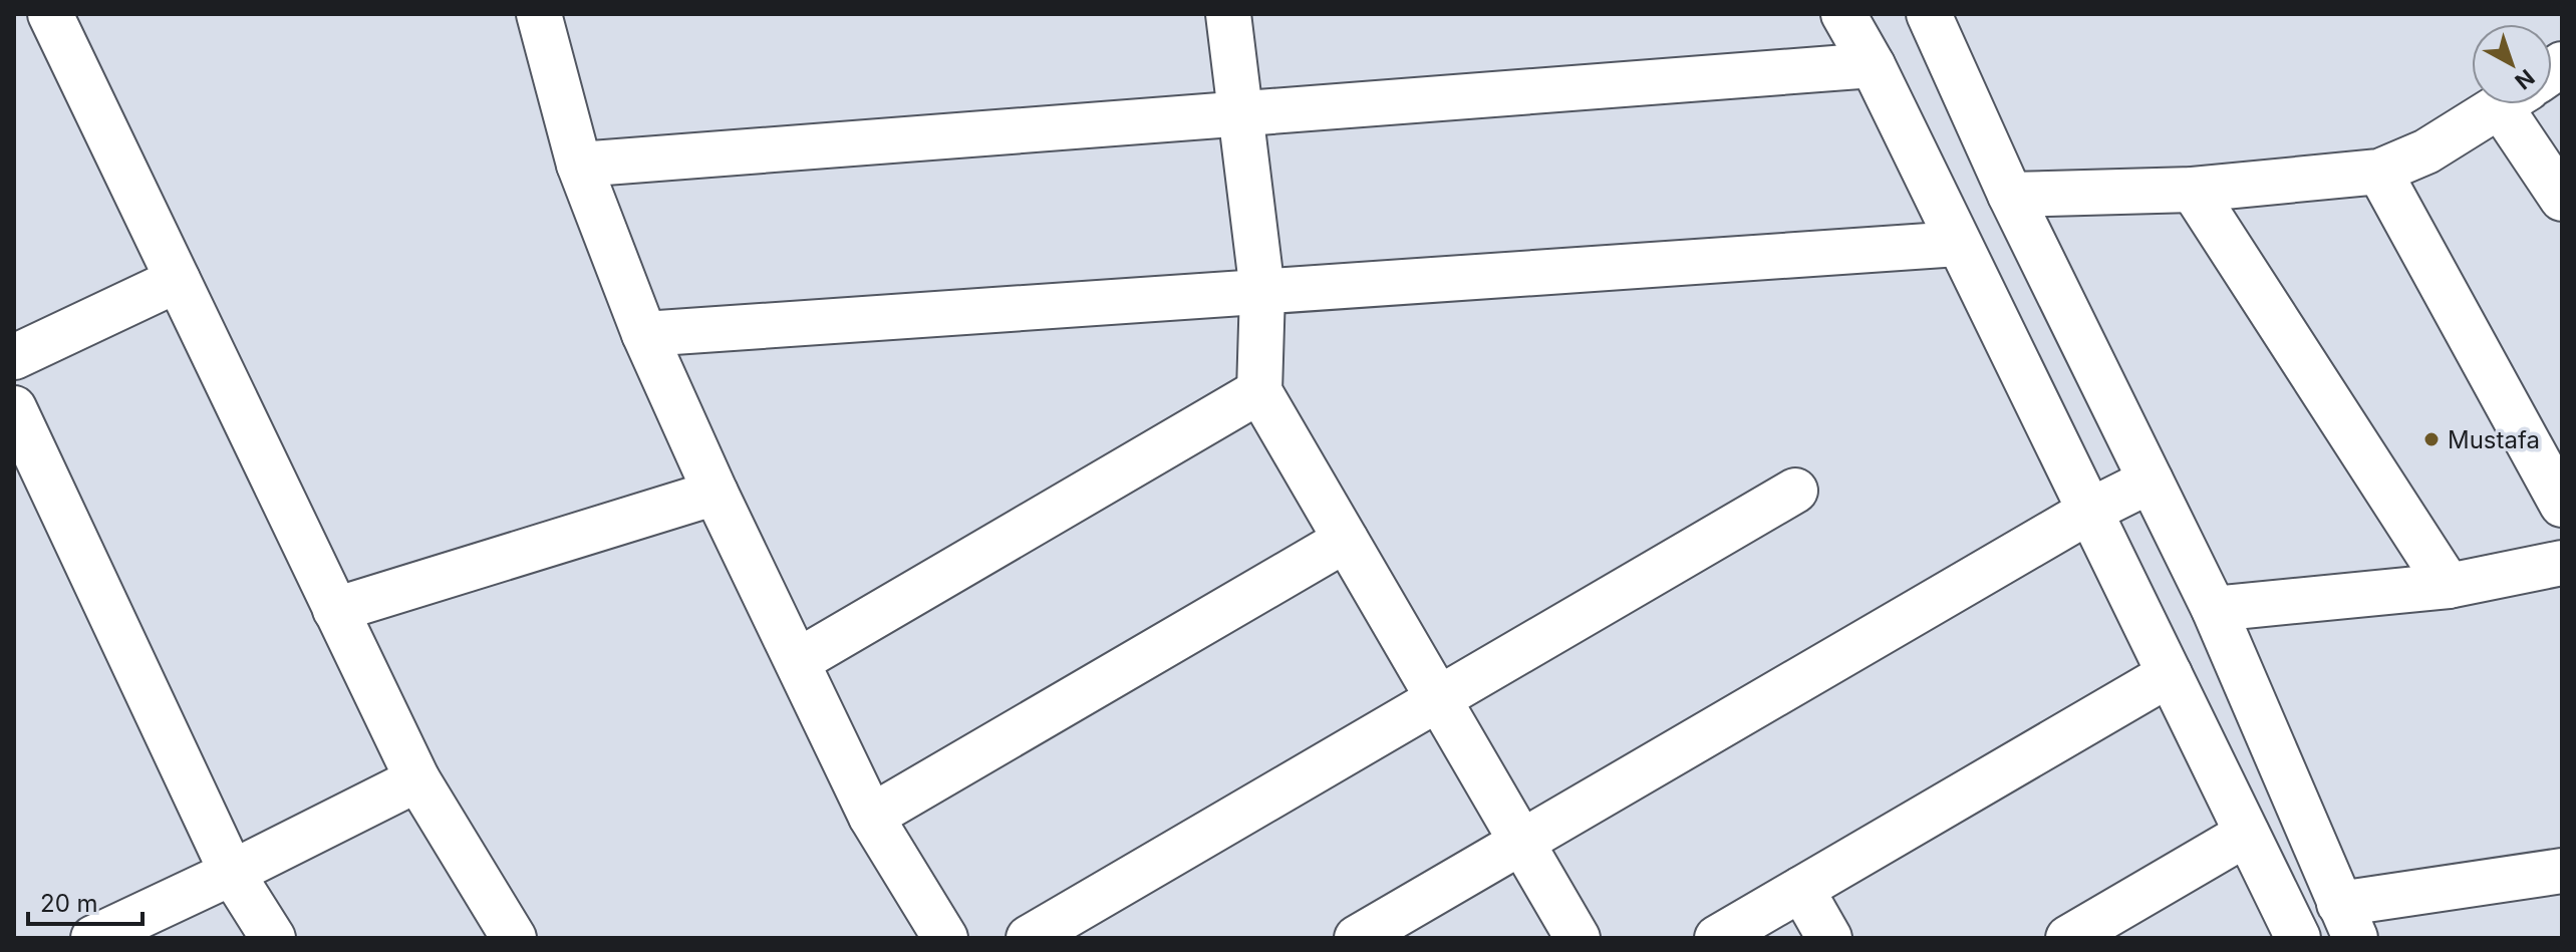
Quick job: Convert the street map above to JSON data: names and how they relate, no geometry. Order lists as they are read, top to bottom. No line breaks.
{"places":["Mustafa"],"scale_bar":"20 m","north":"bottom right"}
